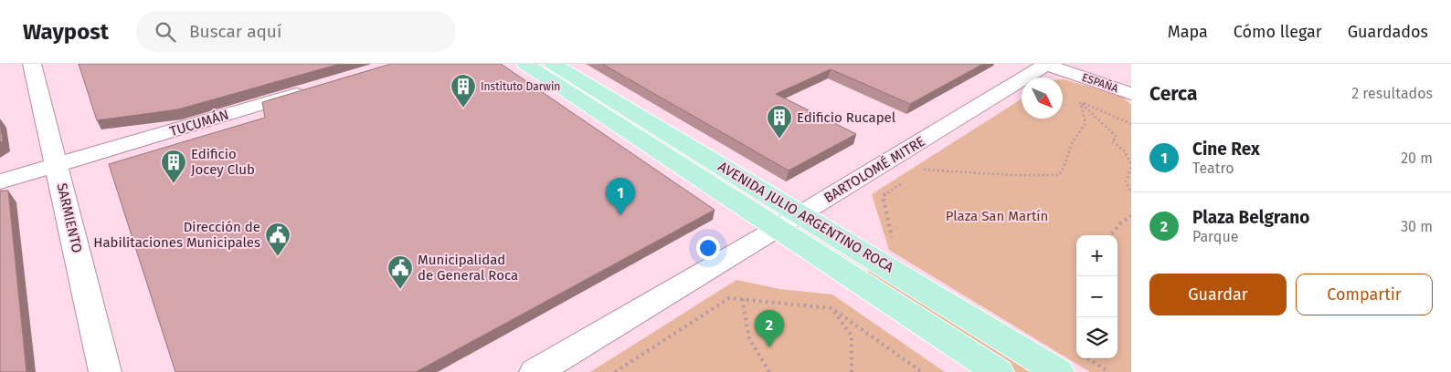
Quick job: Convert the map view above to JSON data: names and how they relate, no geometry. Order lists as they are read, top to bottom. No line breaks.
{"streets":{"main road":["AVENIDA JULIO ARGENTINO ROCA"],"street":["ESPAÑA","TUCUMÁN","BARTOLOMÉ MITRE","SARMIENTO"]},"crossings":[["ESPAÑA","BARTOLOMÉ MITRE"],["TUCUMÁN","SARMIENTO"],["BARTOLOMÉ MITRE","AVENIDA JULIO ARGENTINO ROCA"]],"parks":["Plaza San Martín"],"places":{"building":["Instituto Darwin","Edificio Rucapel","Edificio Jocey Club"],"public building":["Dirección de Habilitaciones Municipales","Municipalidad de General Roca"]},"north":"bottom right","page":{"header":"Waypost","search":"Buscar aquí","nav":["Mapa","Cómo llegar","Guardados"],"heading":["Cerca","2 resultados"],"list":[{"mark":"1","name":"Cine Rex","note":"Teatro","value":"20 m"},{"mark":"2","name":"Plaza Belgrano","note":"Parque","value":"30 m"}],"pins":["1","2"],"map_buttons":["+","−"],"buttons":["Guardar","Compartir"]}}
